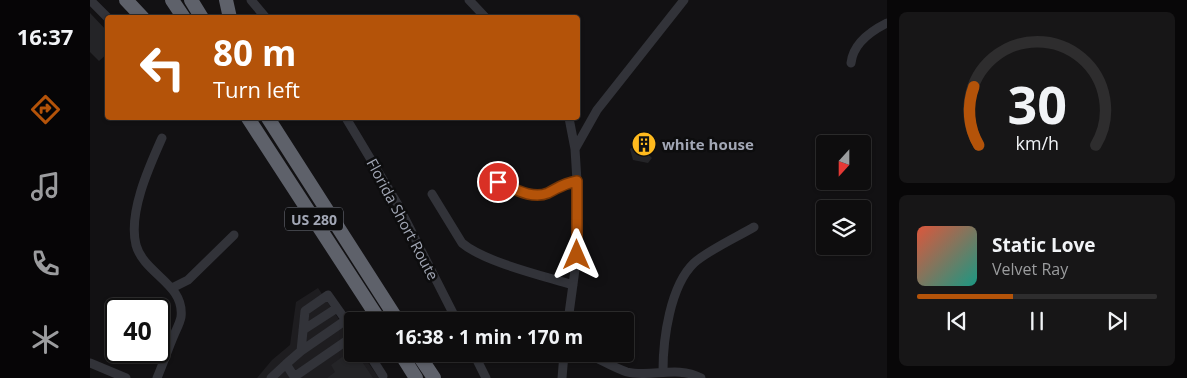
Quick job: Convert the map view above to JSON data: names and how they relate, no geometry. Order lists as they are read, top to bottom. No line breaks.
{"streets":{"highway":["US 280"],"street":["Florida Short Route"]},"places":{"building":["white house"]},"north":"bottom","page":{"tabs":"16:37","turn":["80 m","Turn left"],"song":["Static Love","Velvet Ray"],"limit":"40","trip":"16:38 · 1 min · 170 m","gauge":["30","km/h"]}}
